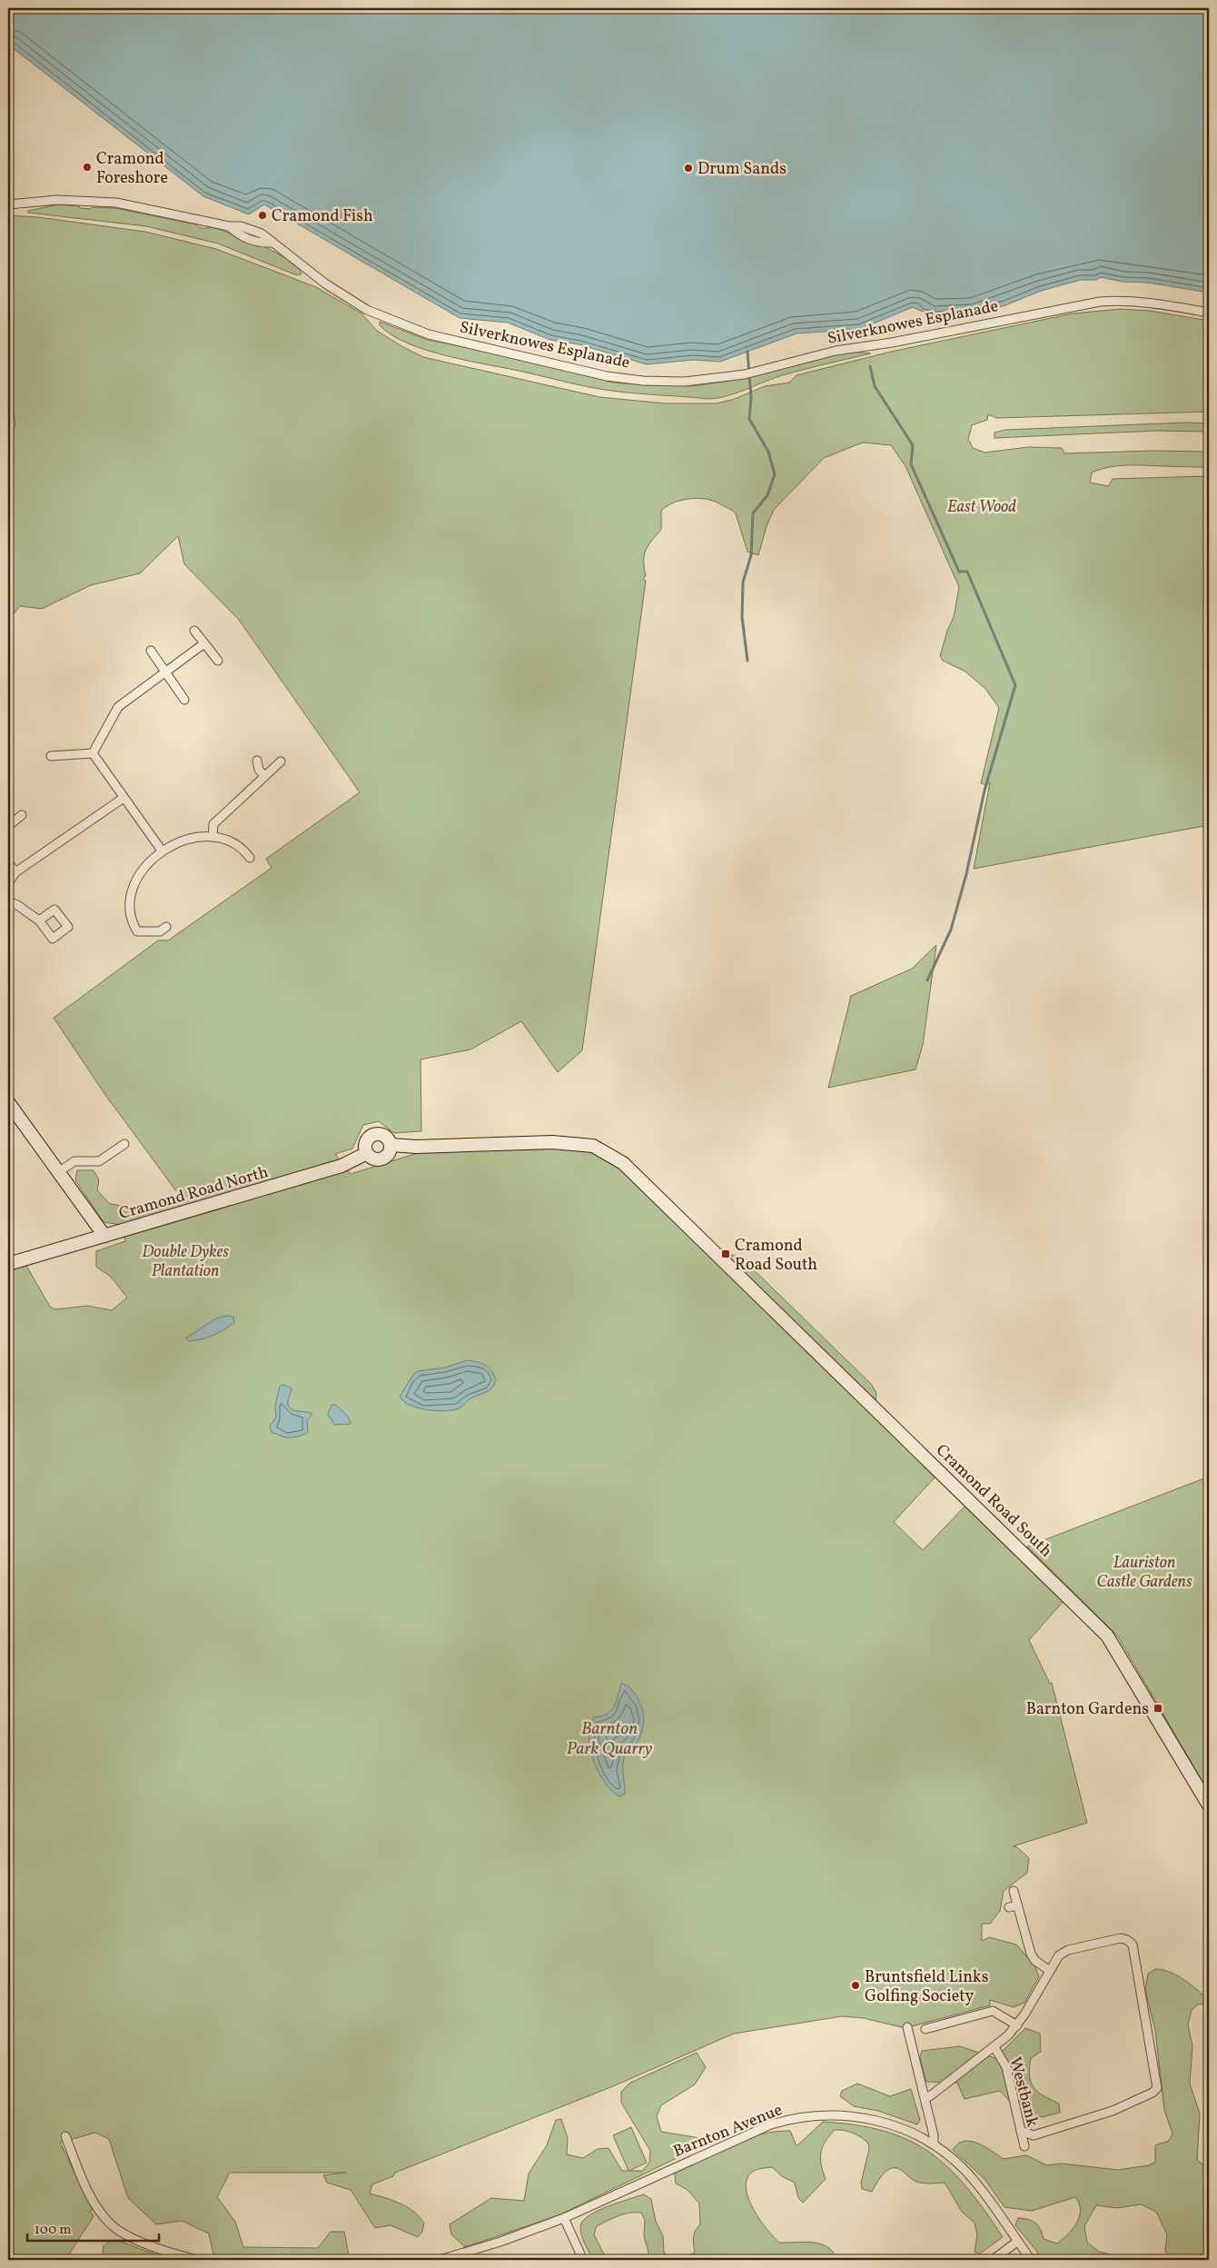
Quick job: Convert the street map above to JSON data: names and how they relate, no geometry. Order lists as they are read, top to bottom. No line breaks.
{"streets":{"street":["Silverknowes Esplanade","Cramond Road North","Cramond Road South","Westbank","Barnton Avenue"]},"crossings":[["Cramond Road North","Cramond Road South"]],"water":["Barnton Park Quarry"],"parks":["East Wood","Double Dykes Plantation","Lauriston Castle Gardens"],"places":{"other":["Cramond Foreshore","Drum Sands","Cramond Fish","Bruntsfield Links Golfing Society"],"transit":["Cramond Road South","Barnton Gardens"]},"scale_bar":"100 m"}
